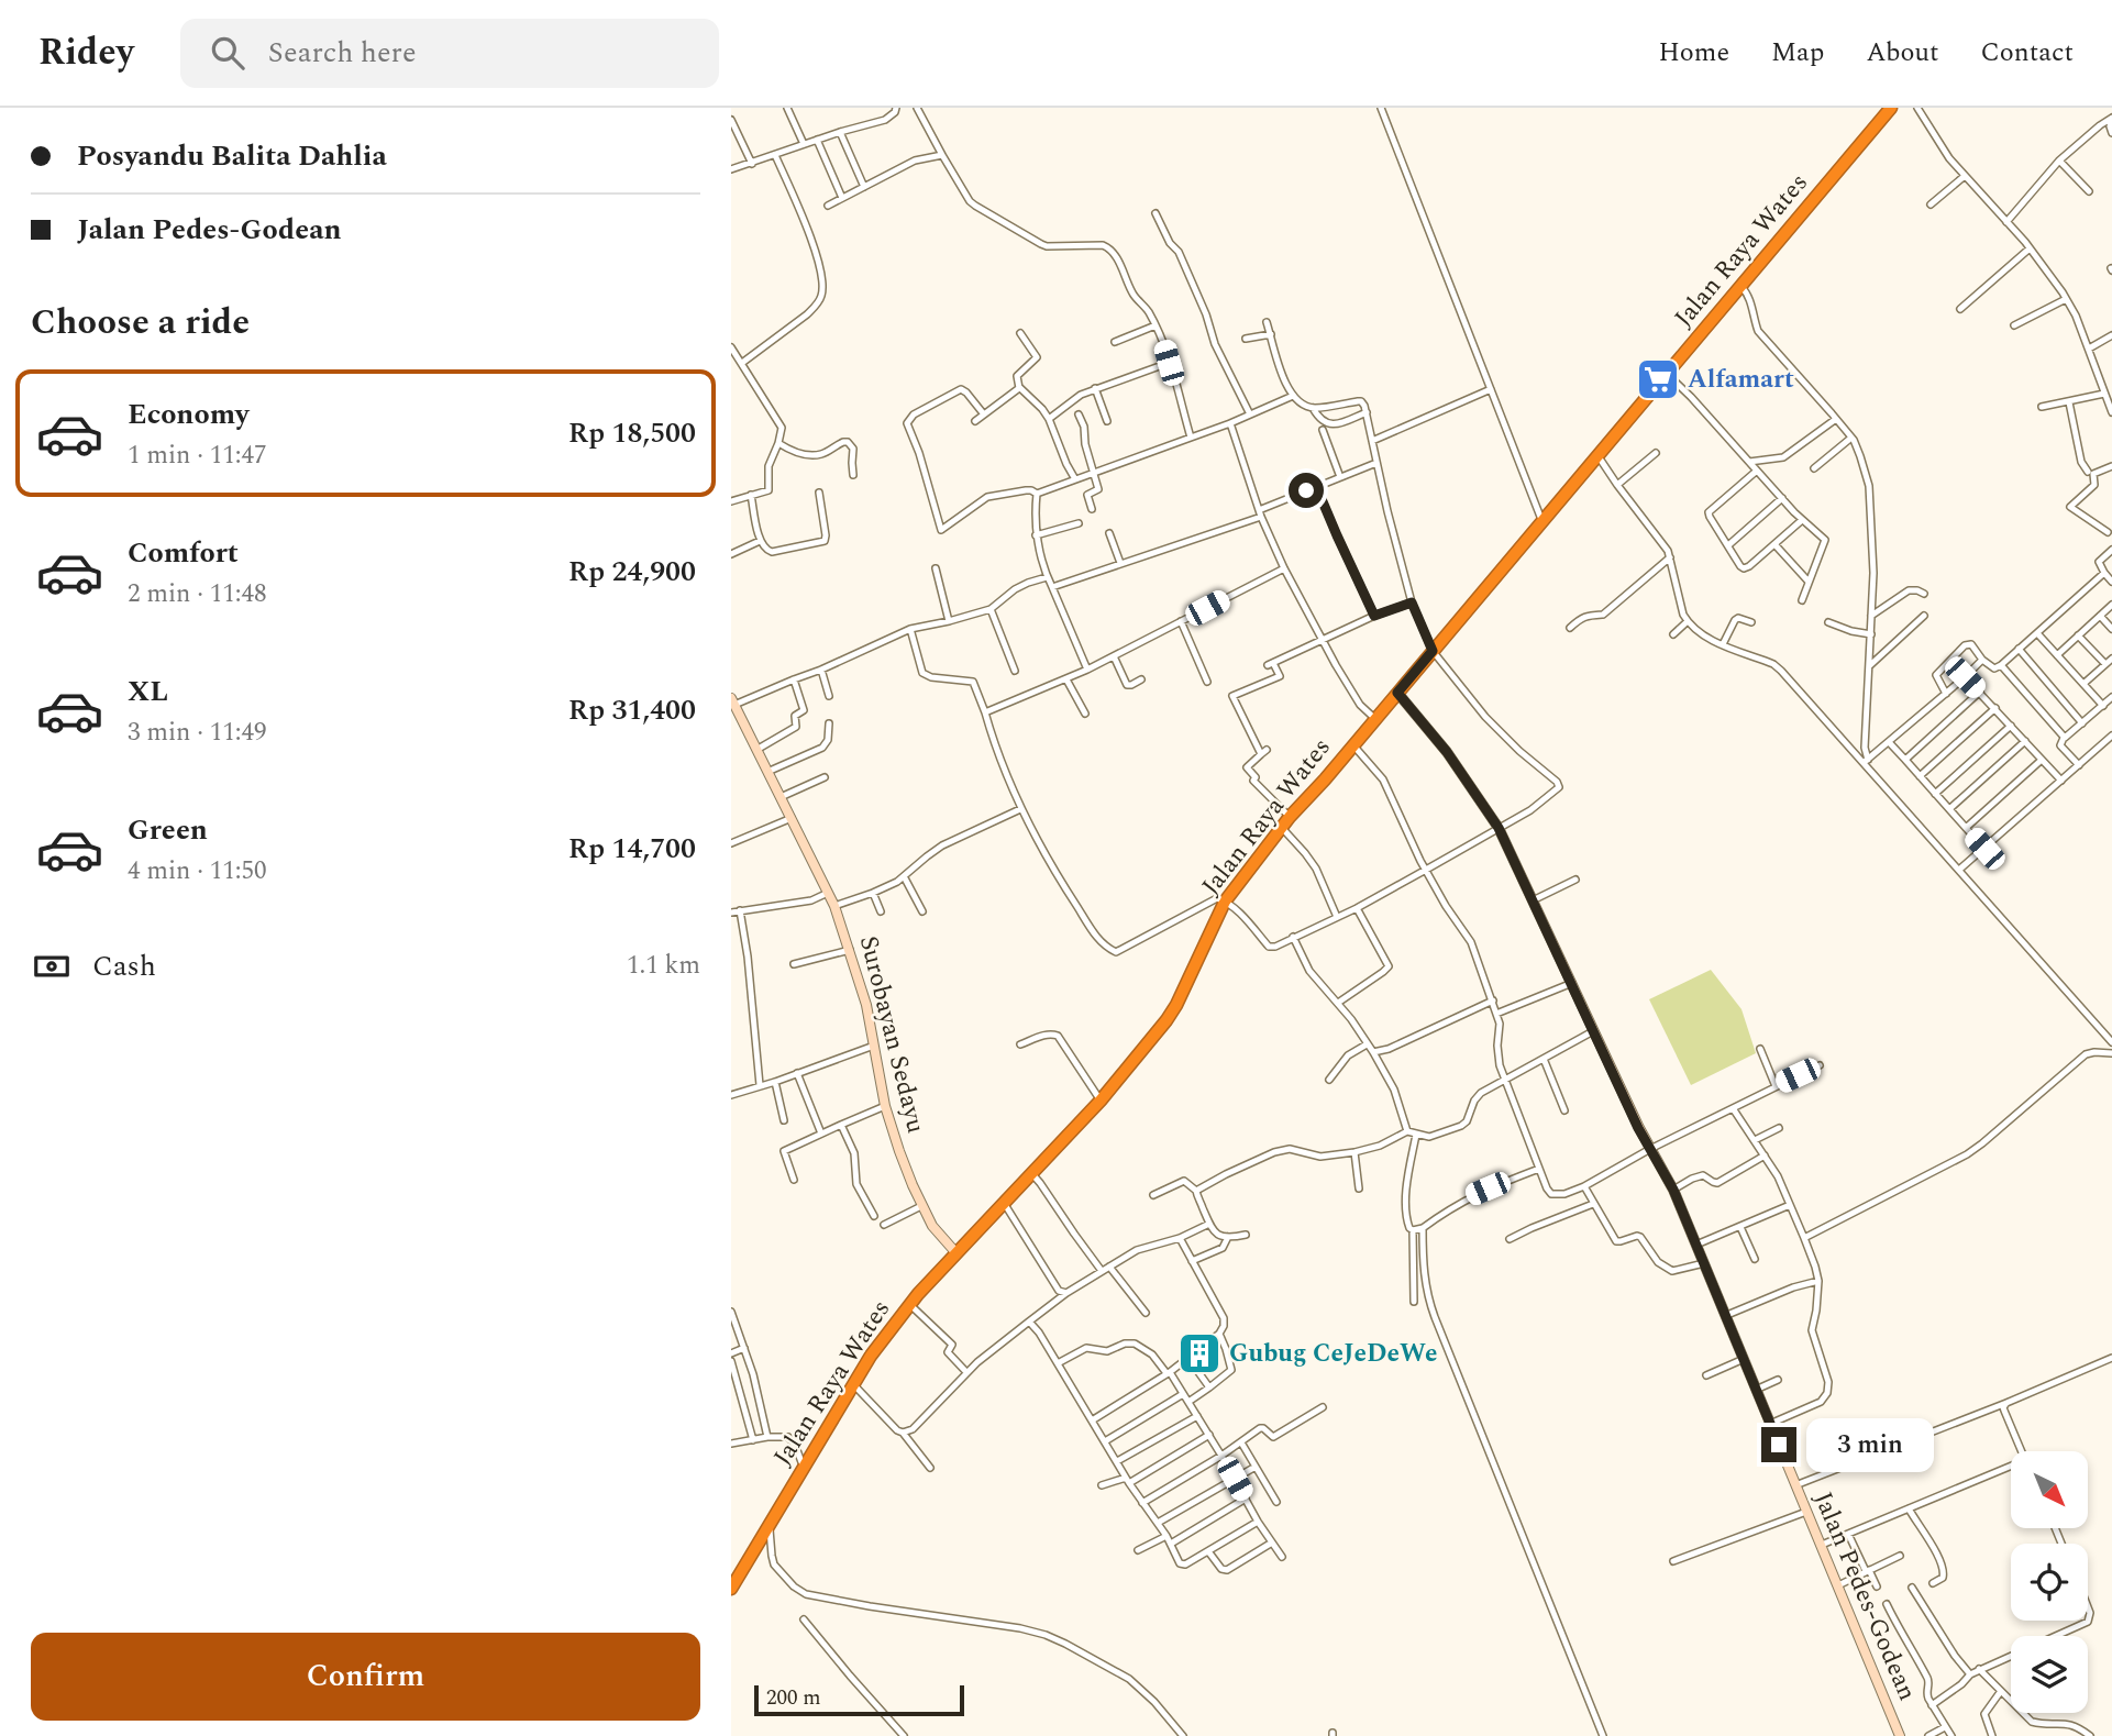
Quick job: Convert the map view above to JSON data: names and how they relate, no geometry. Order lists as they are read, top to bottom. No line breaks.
{"streets":{"highway":["Jalan Raya Wates"],"street":["Surobayan Sedayu","Jalan Pedes-Godean"]},"crossings":[["Jalan Raya Wates","Surobayan Sedayu"],["Jalan Raya Wates","Jalan Pedes-Godean"]],"places":{"supermarket":["Alfamart"],"building":["Gubug CeJeDeWe"]},"scale_bar":"200 m","north":"bottom right","page":{"header":"Ridey","search":"Search here","nav":["Home","Map","About","Contact"],"banner":["Posyandu Balita Dahlia","Jalan Pedes-Godean"],"heading":"Choose a ride","list":[{"name":"Economy","note":"1 min · 11:47","value":"Rp 18,500"},{"name":"Comfort","note":"2 min · 11:48","value":"Rp 24,900"},{"name":"XL","note":"3 min · 11:49","value":"Rp 31,400"},{"name":"Green","note":"4 min · 11:50","value":"Rp 14,700"}],"pay":["Cash","1.1 km"],"bubble":"3 min","buttons":"Confirm","scale":"200 m"}}
